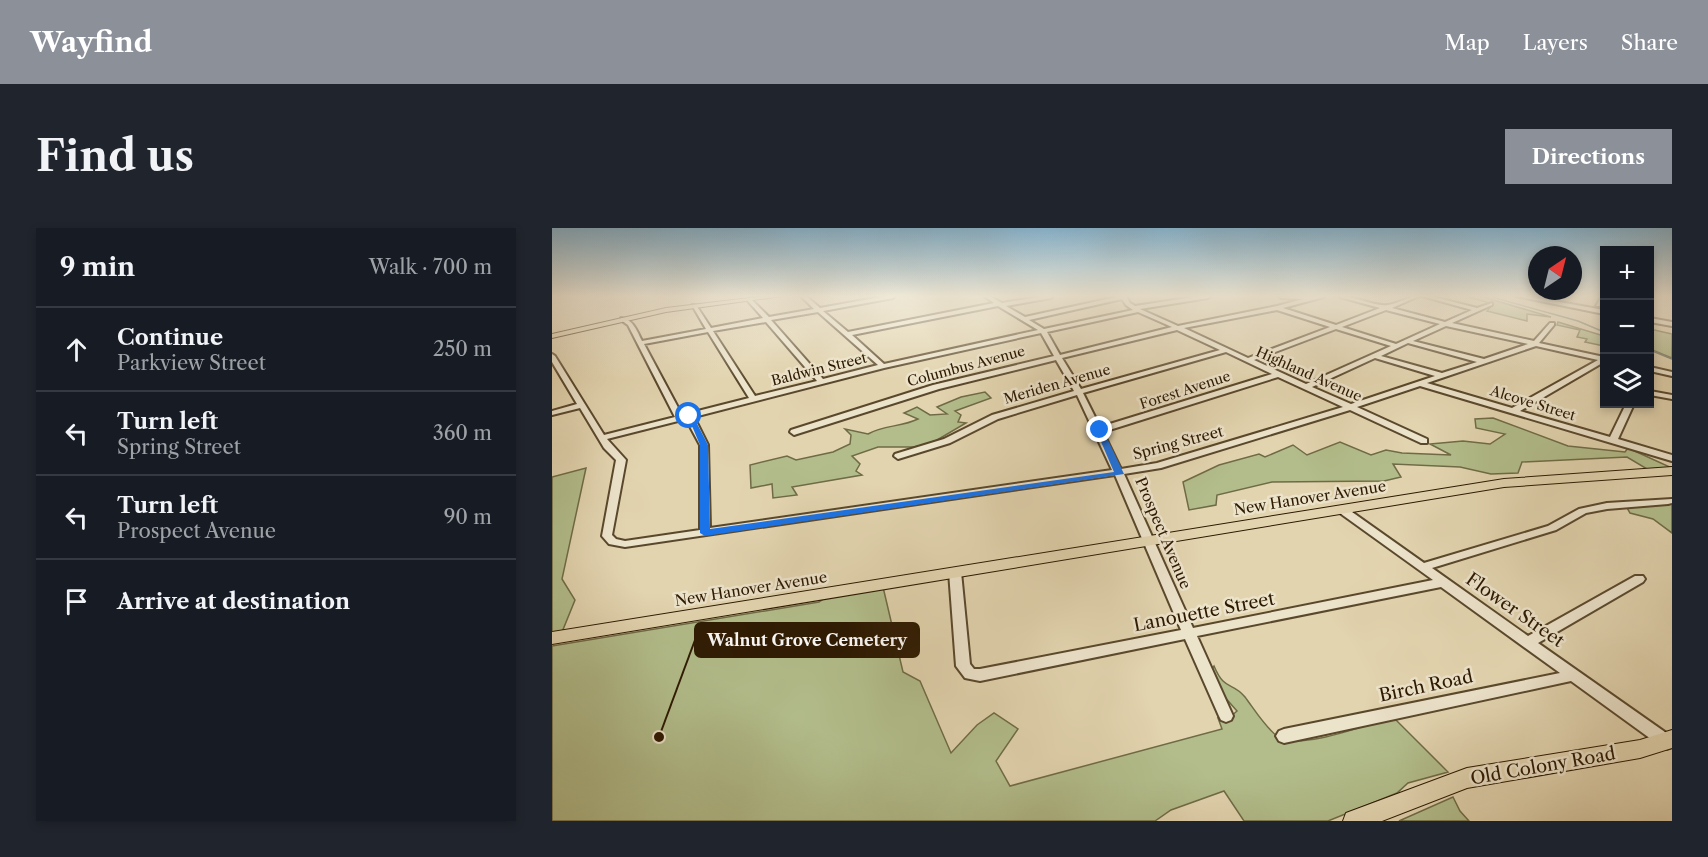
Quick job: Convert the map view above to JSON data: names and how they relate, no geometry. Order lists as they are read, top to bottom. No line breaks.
{"streets":{"main road":["New Hanover Avenue","Old Colony Road"],"street":["Columbus Avenue","Baldwin Street","Highland Avenue","Meriden Avenue","Forest Avenue","Alcove Street","Spring Street","Prospect Avenue","Flower Street","Lanouette Street","Birch Road"]},"crossings":[["Columbus Avenue","Highland Avenue"],["Columbus Avenue","Prospect Avenue"],["Baldwin Street","Spring Street"],["Baldwin Street","Prospect Avenue"],["Highland Avenue","Meriden Avenue"],["Highland Avenue","Forest Avenue"],["Highland Avenue","Spring Street"],["Meriden Avenue","Prospect Avenue"],["Forest Avenue","Prospect Avenue"],["Alcove Street","Spring Street"],["Spring Street","Prospect Avenue"],["New Hanover Avenue","Prospect Avenue"],["New Hanover Avenue","Flower Street"],["New Hanover Avenue","Lanouette Street"],["Prospect Avenue","Lanouette Street"],["Flower Street","Lanouette Street"],["Flower Street","Birch Road"],["Flower Street","Old Colony Road"]],"places":["Walnut Grove Cemetery"],"north":"top right","page":{"header":"Wayfind","nav":["Map","Layers","Share"],"buttons":"Directions","title":"Find us","heading":["9 min","Walk · 700 m"],"map_buttons":["+","−"],"list":[["Continue","Parkview Street","250 m"],["Turn left","Spring Street","360 m"],["Turn left","Prospect Avenue","90 m"],"Arrive at destination"]}}
